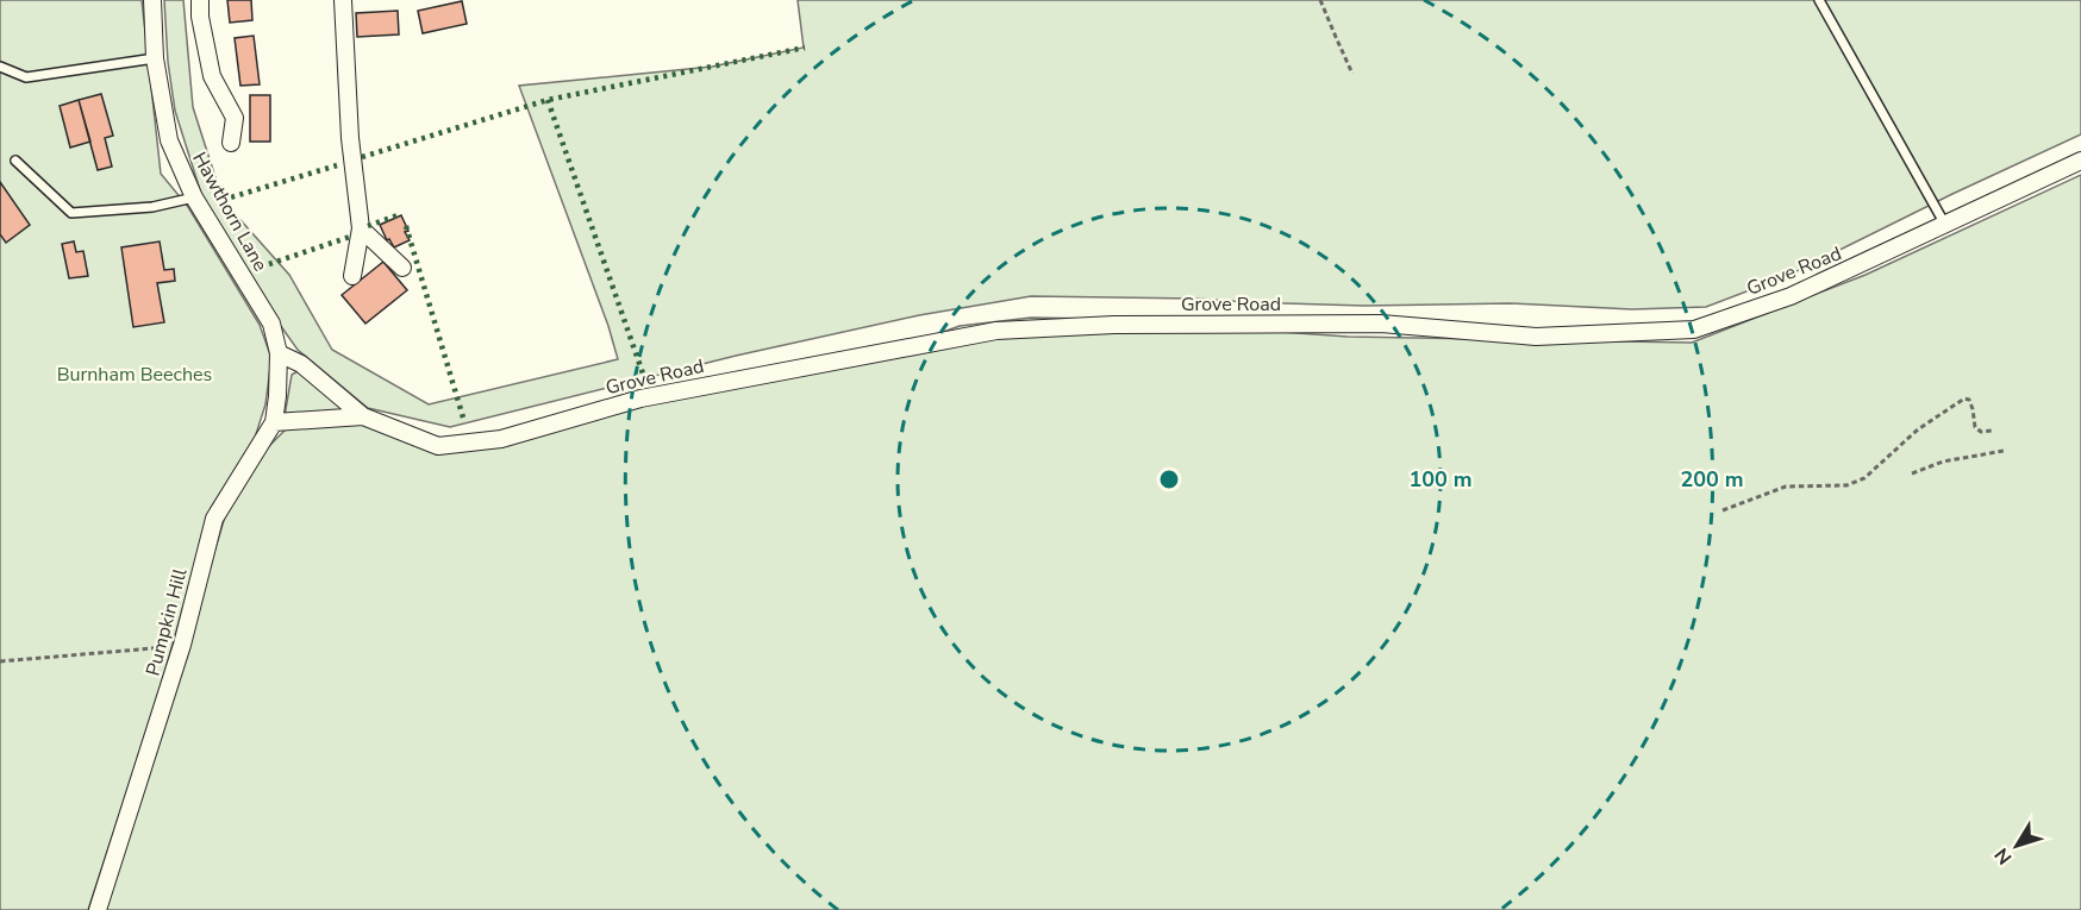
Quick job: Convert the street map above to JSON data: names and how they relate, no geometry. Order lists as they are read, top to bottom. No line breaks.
{"streets":{"street":["Hawthorn Lane","Grove Road","Pumpkin Hill"]},"crossings":[["Hawthorn Lane","Grove Road"],["Hawthorn Lane","Pumpkin Hill"],["Grove Road","Pumpkin Hill"]],"parks":["Burnham Beeches"],"north":"bottom left","rings":["100 m","200 m"]}
